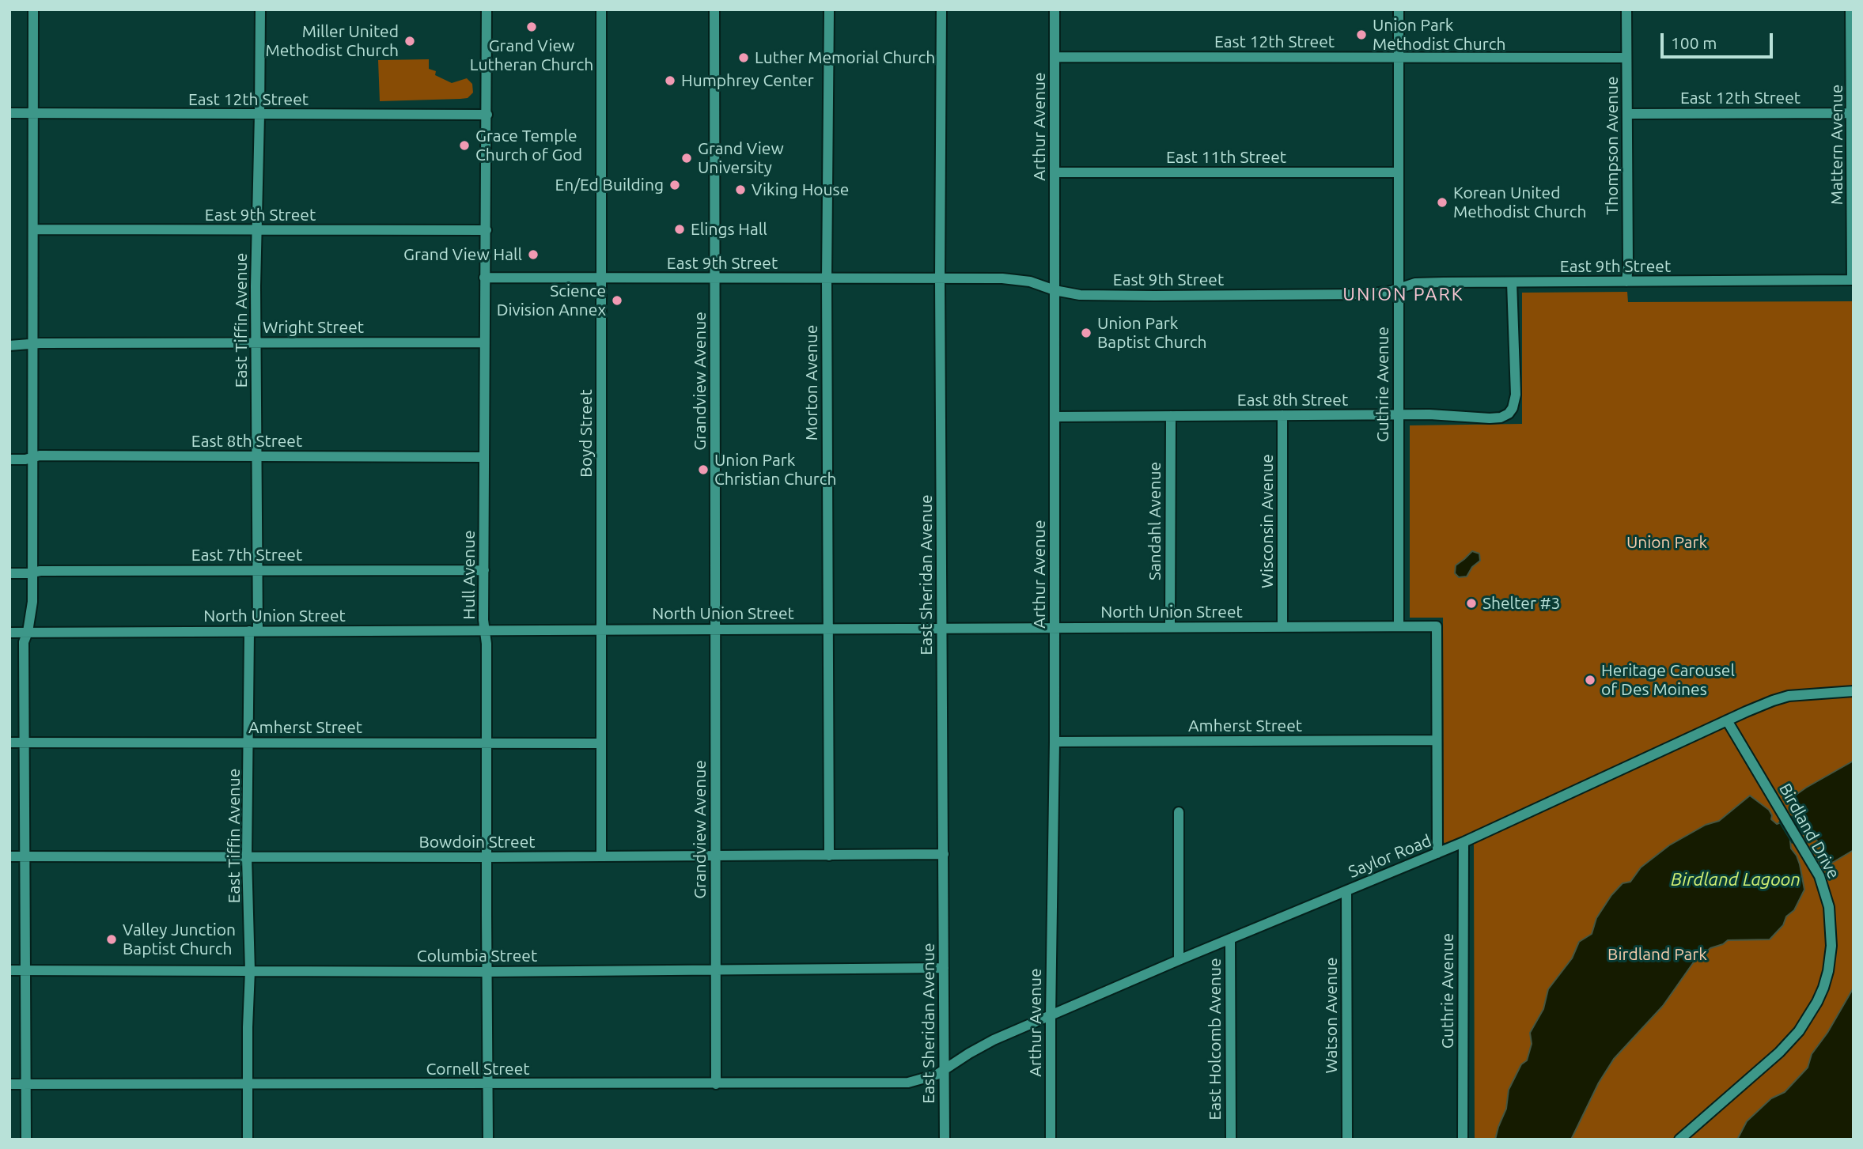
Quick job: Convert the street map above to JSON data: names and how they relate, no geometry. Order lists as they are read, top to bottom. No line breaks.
{"streets":{"street":["East 12th Street","Arthur Avenue","Mattern Avenue","Thompson Avenue","East 11th Street","East 9th Street","East Tiffin Avenue","Wright Street","Grandview Avenue","Morton Avenue","Guthrie Avenue","East 8th Street","Boyd Street","Sandahl Avenue","Wisconsin Avenue","East 7th Street","Hull Avenue","East Sheridan Avenue","North Union Street","Amherst Street","Birdland Drive","Bowdoin Street","Saylor Road","Columbia Street","Watson Avenue","East Holcomb Avenue","Cornell Street"]},"crossings":[["East 12th Street","Arthur Avenue"],["East 12th Street","Mattern Avenue"],["East 12th Street","Thompson Avenue"],["East 12th Street","East Tiffin Avenue"],["East 12th Street","Guthrie Avenue"],["East 12th Street","Hull Avenue"],["Arthur Avenue","East 11th Street"],["Arthur Avenue","East 9th Street"],["Arthur Avenue","East 8th Street"],["Arthur Avenue","North Union Street"],["Arthur Avenue","Amherst Street"],["Arthur Avenue","Saylor Road"],["Mattern Avenue","East 9th Street"],["Thompson Avenue","East 9th Street"],["East 11th Street","Guthrie Avenue"],["East 9th Street","East Tiffin Avenue"],["East 9th Street","Grandview Avenue"],["East 9th Street","Morton Avenue"],["East 9th Street","Guthrie Avenue"],["East 9th Street","East 8th Street"],["East 9th Street","Boyd Street"],["East 9th Street","Hull Avenue"],["East 9th Street","East Sheridan Avenue"],["East Tiffin Avenue","Wright Street"],["East Tiffin Avenue","East 8th Street"],["East Tiffin Avenue","East 7th Street"],["East Tiffin Avenue","North Union Street"],["East Tiffin Avenue","Amherst Street"],["East Tiffin Avenue","Bowdoin Street"],["East Tiffin Avenue","Columbia Street"],["East Tiffin Avenue","Cornell Street"],["Wright Street","Hull Avenue"],["Grandview Avenue","North Union Street"],["Grandview Avenue","Bowdoin Street"],["Grandview Avenue","Columbia Street"],["Grandview Avenue","Cornell Street"],["Morton Avenue","North Union Street"],["Morton Avenue","Bowdoin Street"],["Guthrie Avenue","East 8th Street"],["Guthrie Avenue","North Union Street"],["Guthrie Avenue","Saylor Road"],["East 8th Street","Sandahl Avenue"],["East 8th Street","Wisconsin Avenue"],["East 8th Street","Hull Avenue"],["Boyd Street","North Union Street"],["Boyd Street","Amherst Street"],["Boyd Street","Bowdoin Street"],["Sandahl Avenue","North Union Street"],["Wisconsin Avenue","North Union Street"],["East 7th Street","Hull Avenue"],["Hull Avenue","North Union Street"],["Hull Avenue","Amherst Street"],["Hull Avenue","Bowdoin Street"],["Hull Avenue","Columbia Street"],["Hull Avenue","Cornell Street"],["East Sheridan Avenue","North Union Street"],["East Sheridan Avenue","Bowdoin Street"],["East Sheridan Avenue","Saylor Road"],["East Sheridan Avenue","Columbia Street"],["East Sheridan Avenue","Cornell Street"],["North Union Street","Amherst Street"],["Birdland Drive","Saylor Road"],["Saylor Road","Watson Avenue"],["Saylor Road","East Holcomb Avenue"],["Saylor Road","Cornell Street"]],"districts":["UNION PARK"],"water":["Birdland Lagoon"],"parks":["Union Park","Birdland Park"],"places":["Grand View Lutheran Church","Union Park Methodist Church","Miller United Methodist Church","Luther Memorial Church","Humphrey Center","Grace Temple Church of God","Grand View University","En/Ed Building","Viking House","Korean United Methodist Church","Elings Hall","Grand View Hall","Science Division Annex","Union Park Baptist Church","Union Park Christian Church","Shelter #3","Heritage Carousel of Des Moines","Valley Junction Baptist Church"],"scale_bar":"100 m"}
